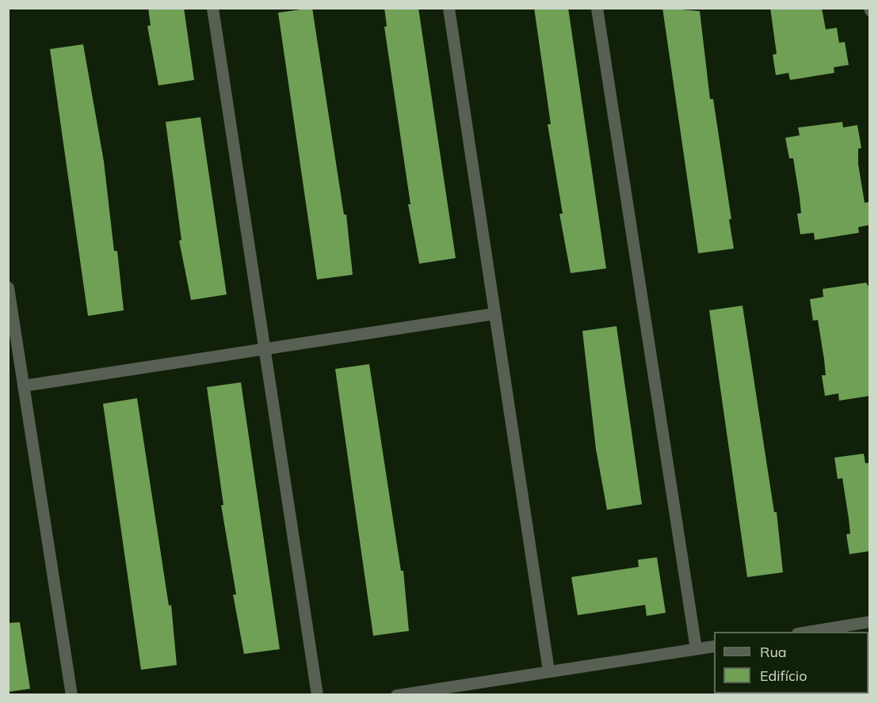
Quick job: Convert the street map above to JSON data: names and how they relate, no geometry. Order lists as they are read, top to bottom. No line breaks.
{"legend":["Rua","Edifício"]}
